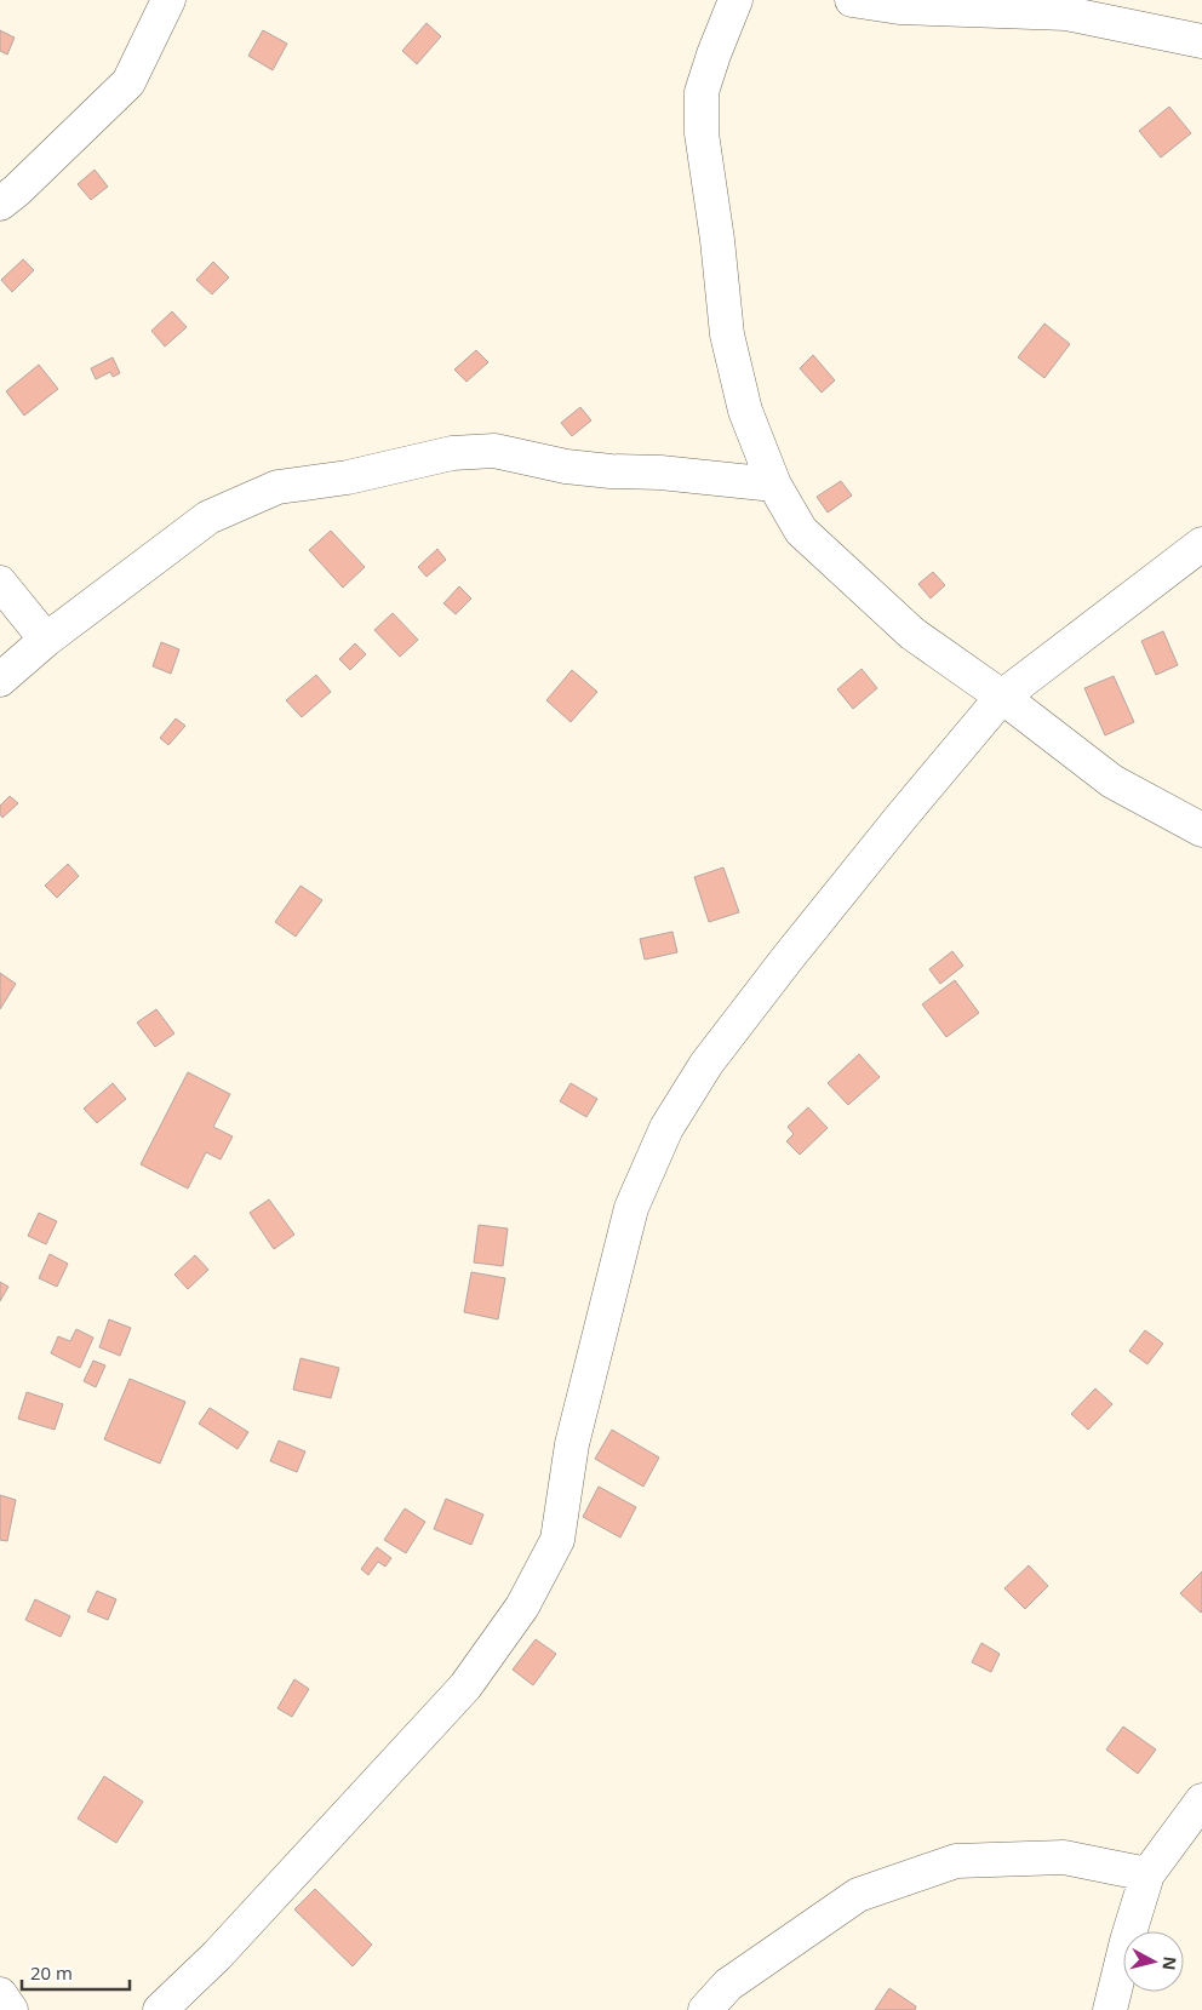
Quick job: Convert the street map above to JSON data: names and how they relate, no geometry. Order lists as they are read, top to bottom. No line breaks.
{"scale_bar":"20 m","north":"right"}
